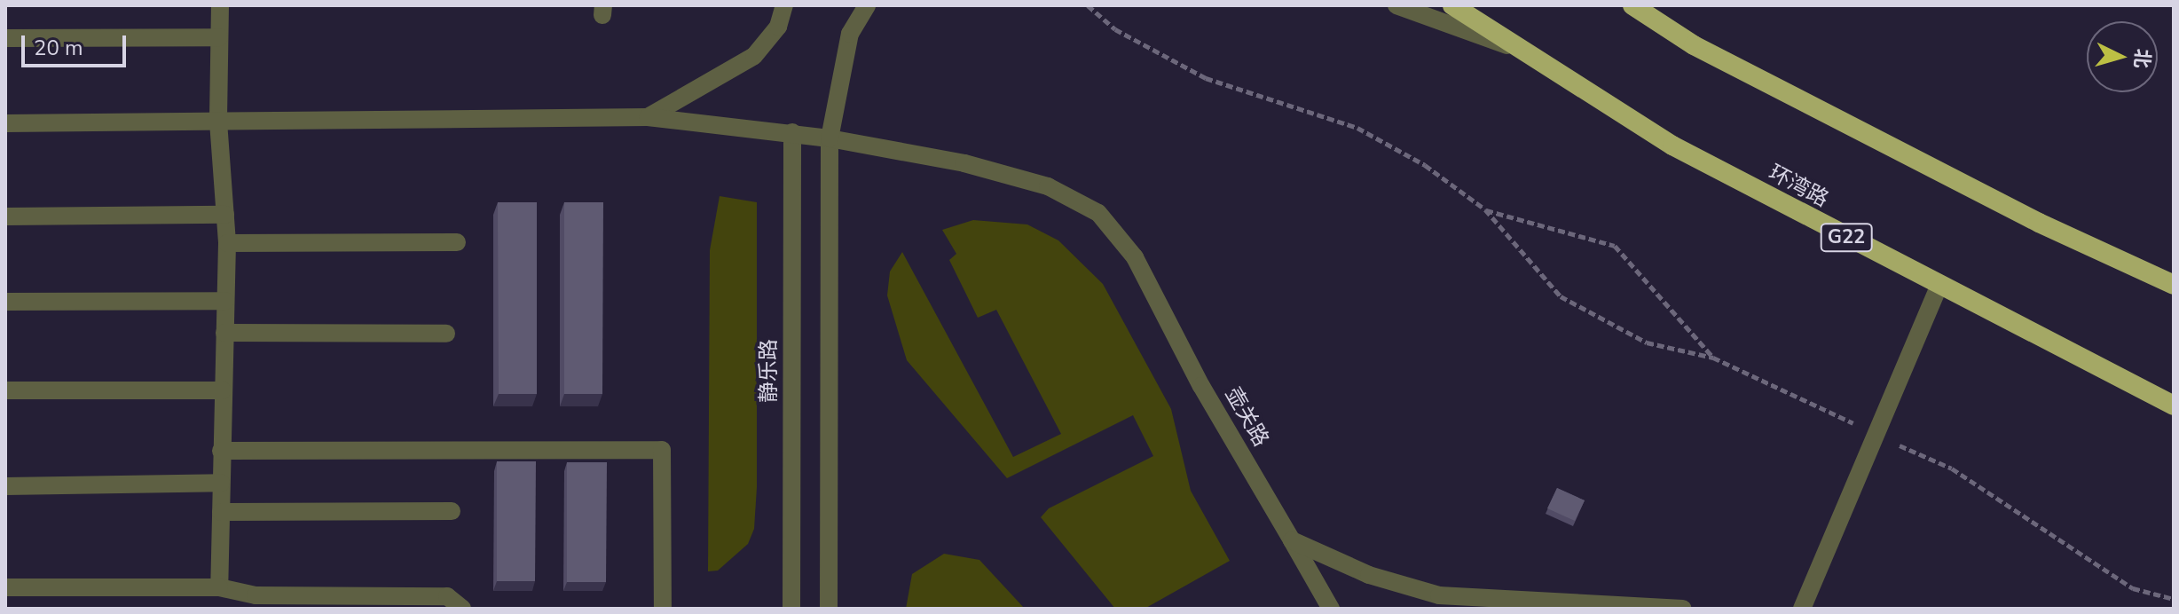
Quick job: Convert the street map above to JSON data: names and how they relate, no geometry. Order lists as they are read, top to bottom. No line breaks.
{"streets":{"highway":["环湾路","G22"],"street":["静乐路","壶关路"]},"crossings":[["静乐路","壶关路"]],"scale_bar":"20 m","north":"right"}
